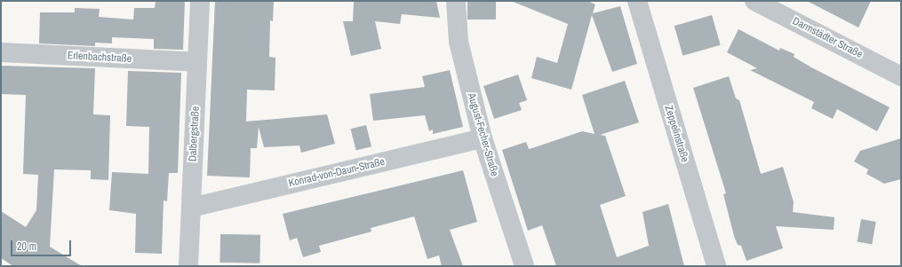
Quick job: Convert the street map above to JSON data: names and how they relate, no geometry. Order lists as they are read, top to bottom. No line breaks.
{"streets":{"street":["Darmstädter Straße","Erlenbachstraße","Dalbergstraße","Zeppelinstraße","August-Fecher-Straße","Konrad-von-Daun-Straße"]},"crossings":[["Erlenbachstraße","Dalbergstraße"],["Dalbergstraße","Konrad-von-Daun-Straße"],["August-Fecher-Straße","Konrad-von-Daun-Straße"]],"scale_bar":"20 m"}
